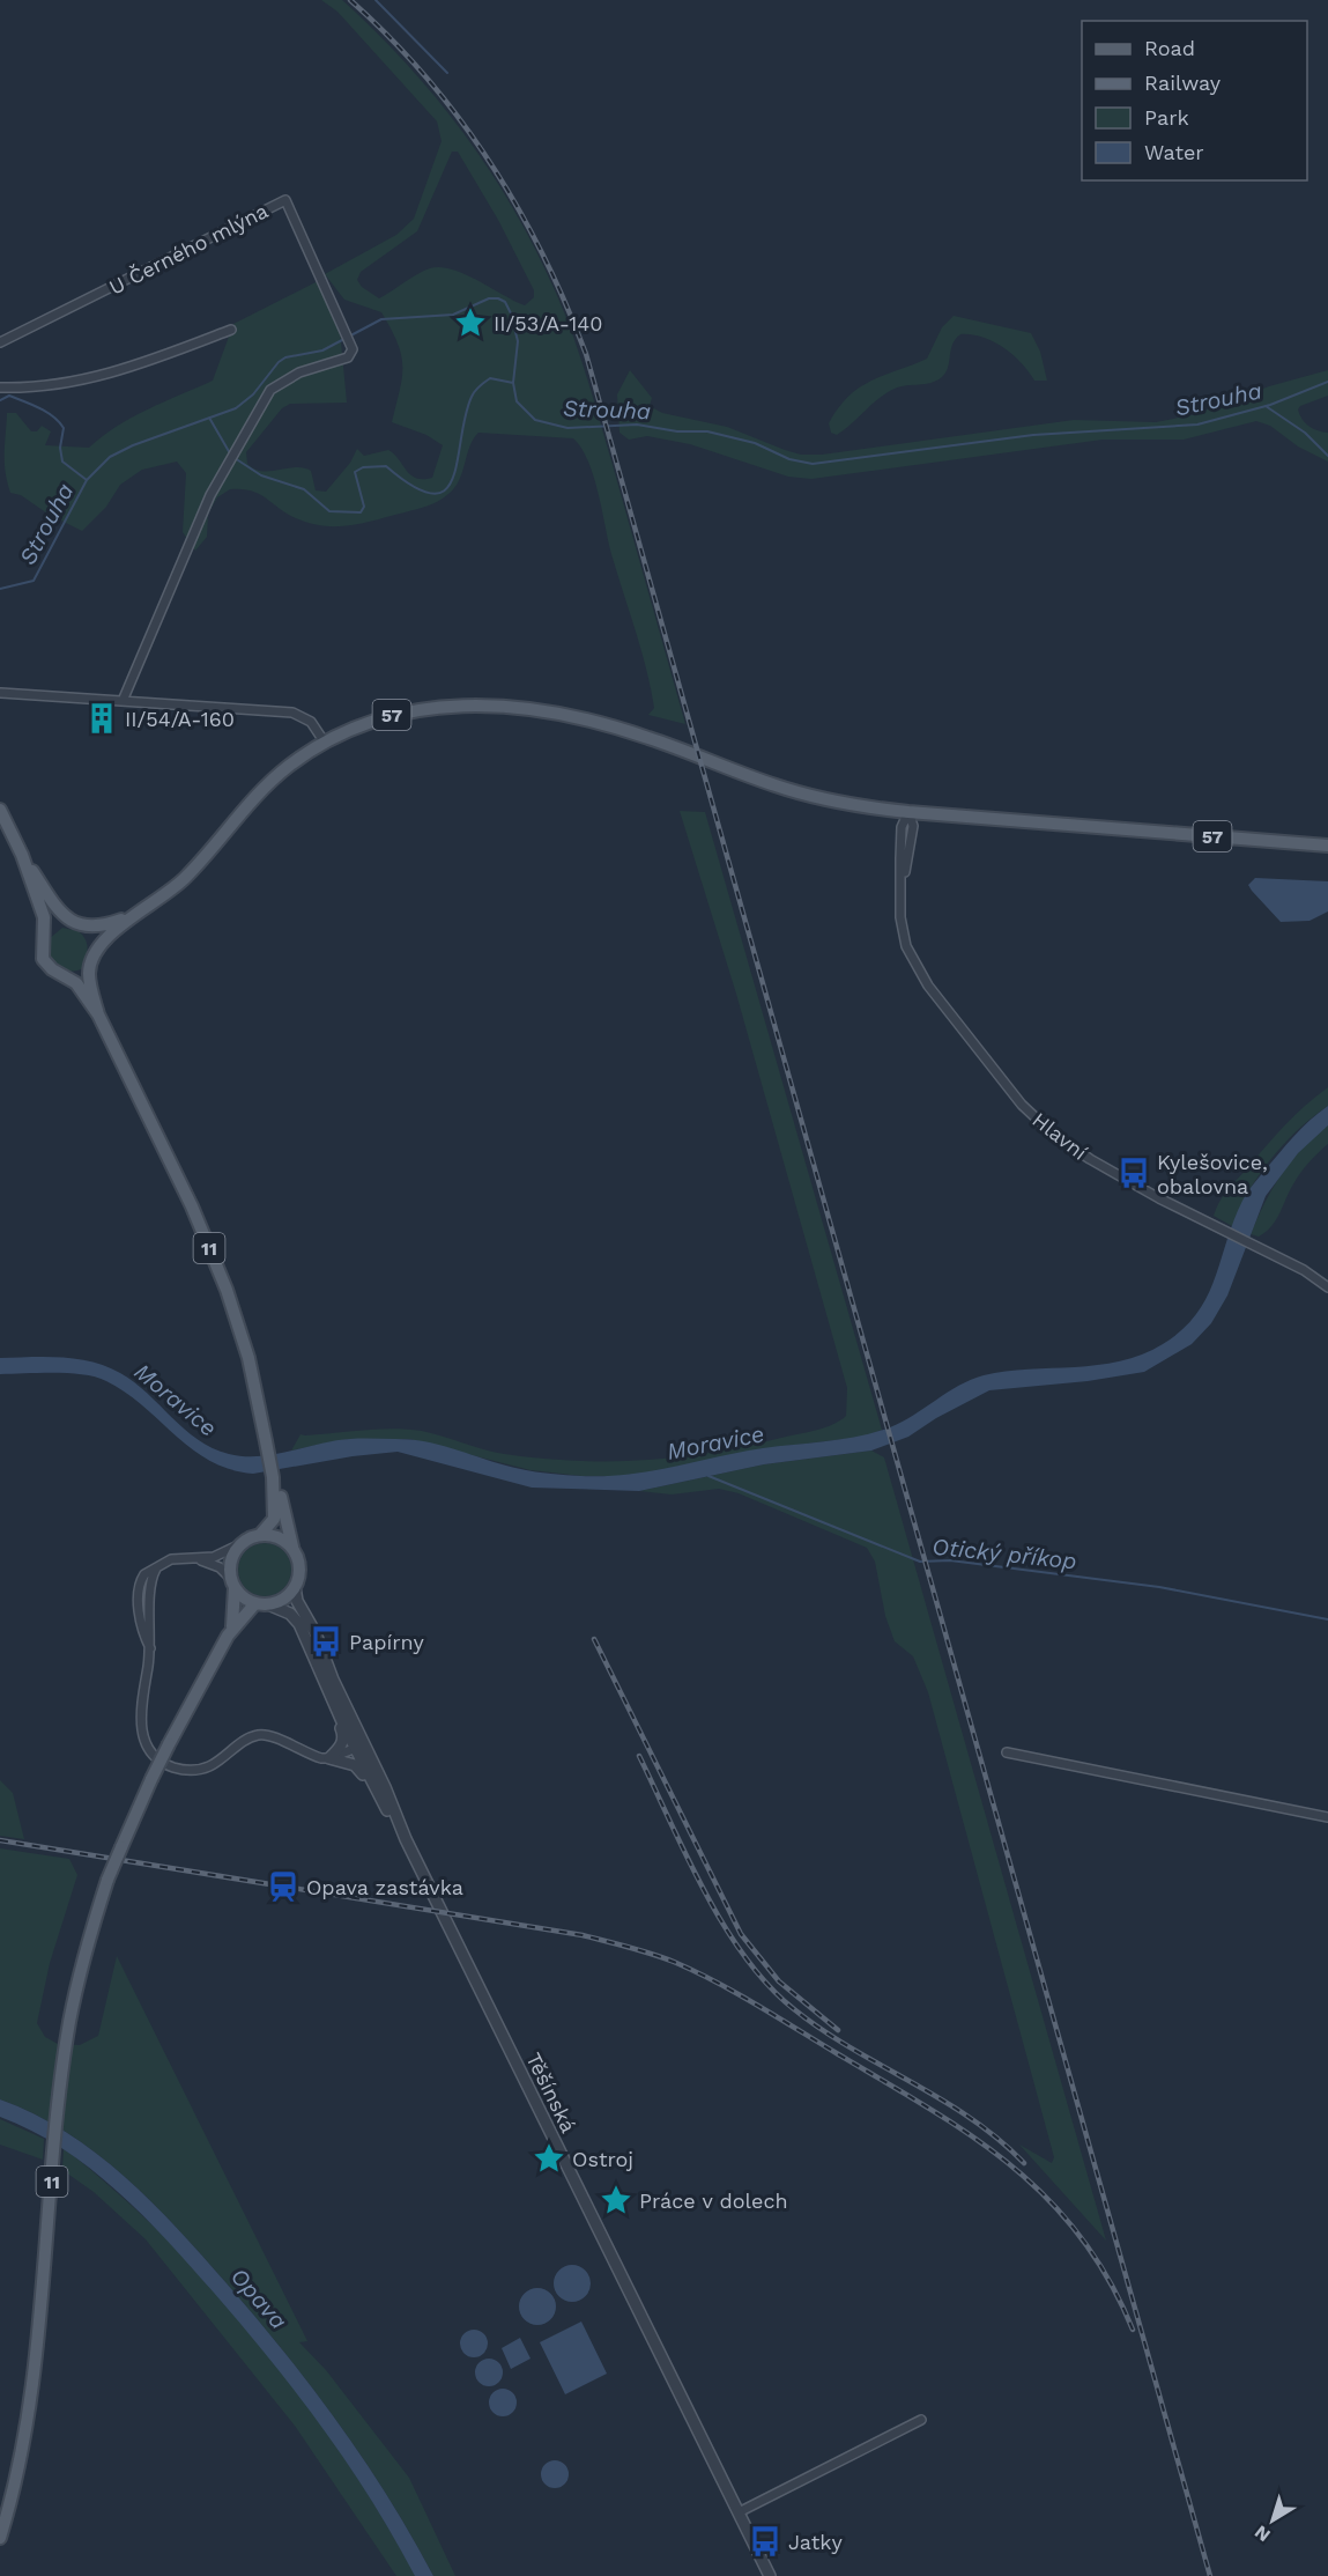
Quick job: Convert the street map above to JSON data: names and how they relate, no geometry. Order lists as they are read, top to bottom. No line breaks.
{"streets":{"main road":["57","11","Těšínská"],"street":["U Černého mlýna","Hlavní"]},"crossings":[["57","Hlavní"],["57","11"],["11","Těšínská"]],"water":["Strouha","Moravice","Otický příkop","Opava"],"places":{"place":["II/53/A-140","Ostroj","Práce v dolech"],"building":["II/54/A-160"],"bus stop":["Kylešovice, obalovna","Papírny","Jatky"],"station":["Opava zastávka"]},"legend":["Road","Railway","Park","Water"],"north":"bottom left"}
